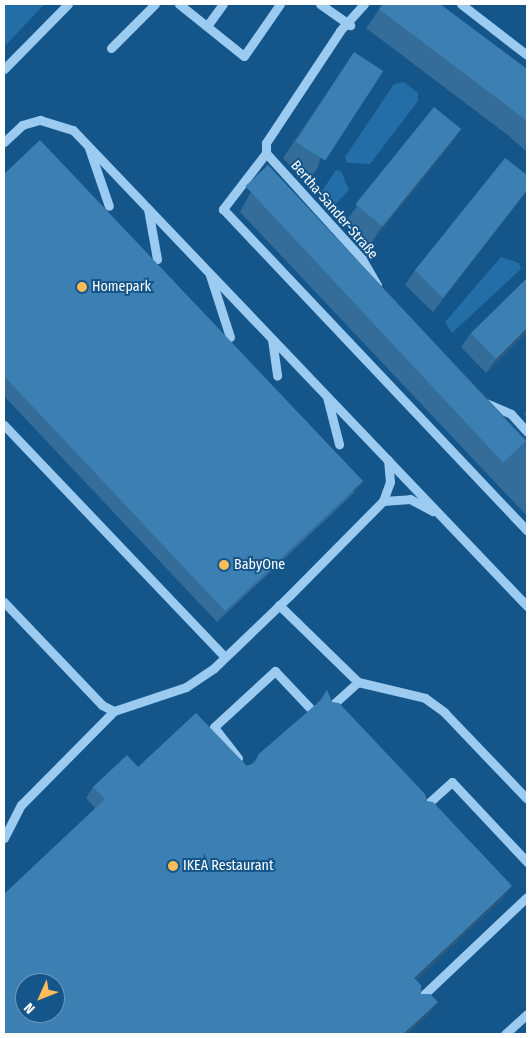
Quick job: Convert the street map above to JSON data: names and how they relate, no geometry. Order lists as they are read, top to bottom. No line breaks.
{"streets":{"street":["Bertha-Sander-Straße"]},"places":["Homepark","BabyOne","IKEA Restaurant"],"north":"bottom left"}
